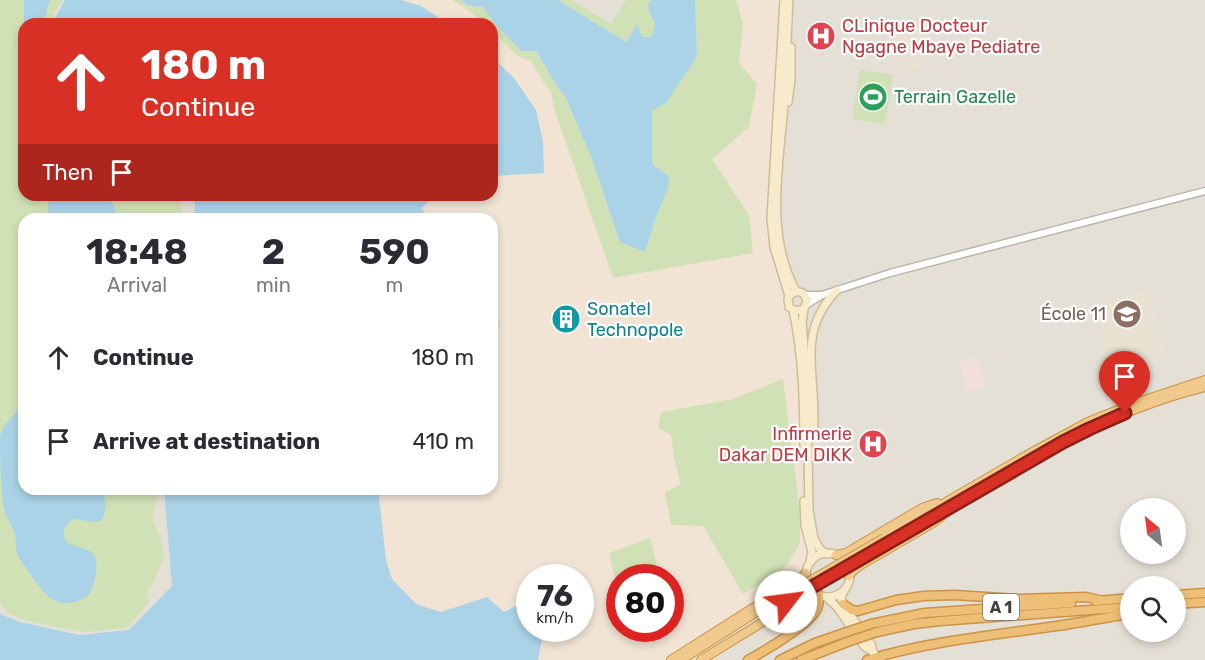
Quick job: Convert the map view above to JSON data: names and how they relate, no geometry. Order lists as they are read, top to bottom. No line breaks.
{"streets":{"highway":["A 1"]},"places":{"hospital":["CLinique Docteur Ngagne Mbaye Pediatre","Infirmerie Dakar DEM DIKK"],"sports":["Terrain Gazelle"],"school or university":["École 11"],"building":["Sonatel Technopole"]},"north":"top left","page":{"turn":["180 m","Continue"],"then":"Then","eta":["18:48","Arrival","2","min","590","m"],"list":[{"name":"Continue","value":"180 m"},{"name":"Arrive at destination","value":"410 m"}],"speed":"76 km/h","limit":"80"}}
